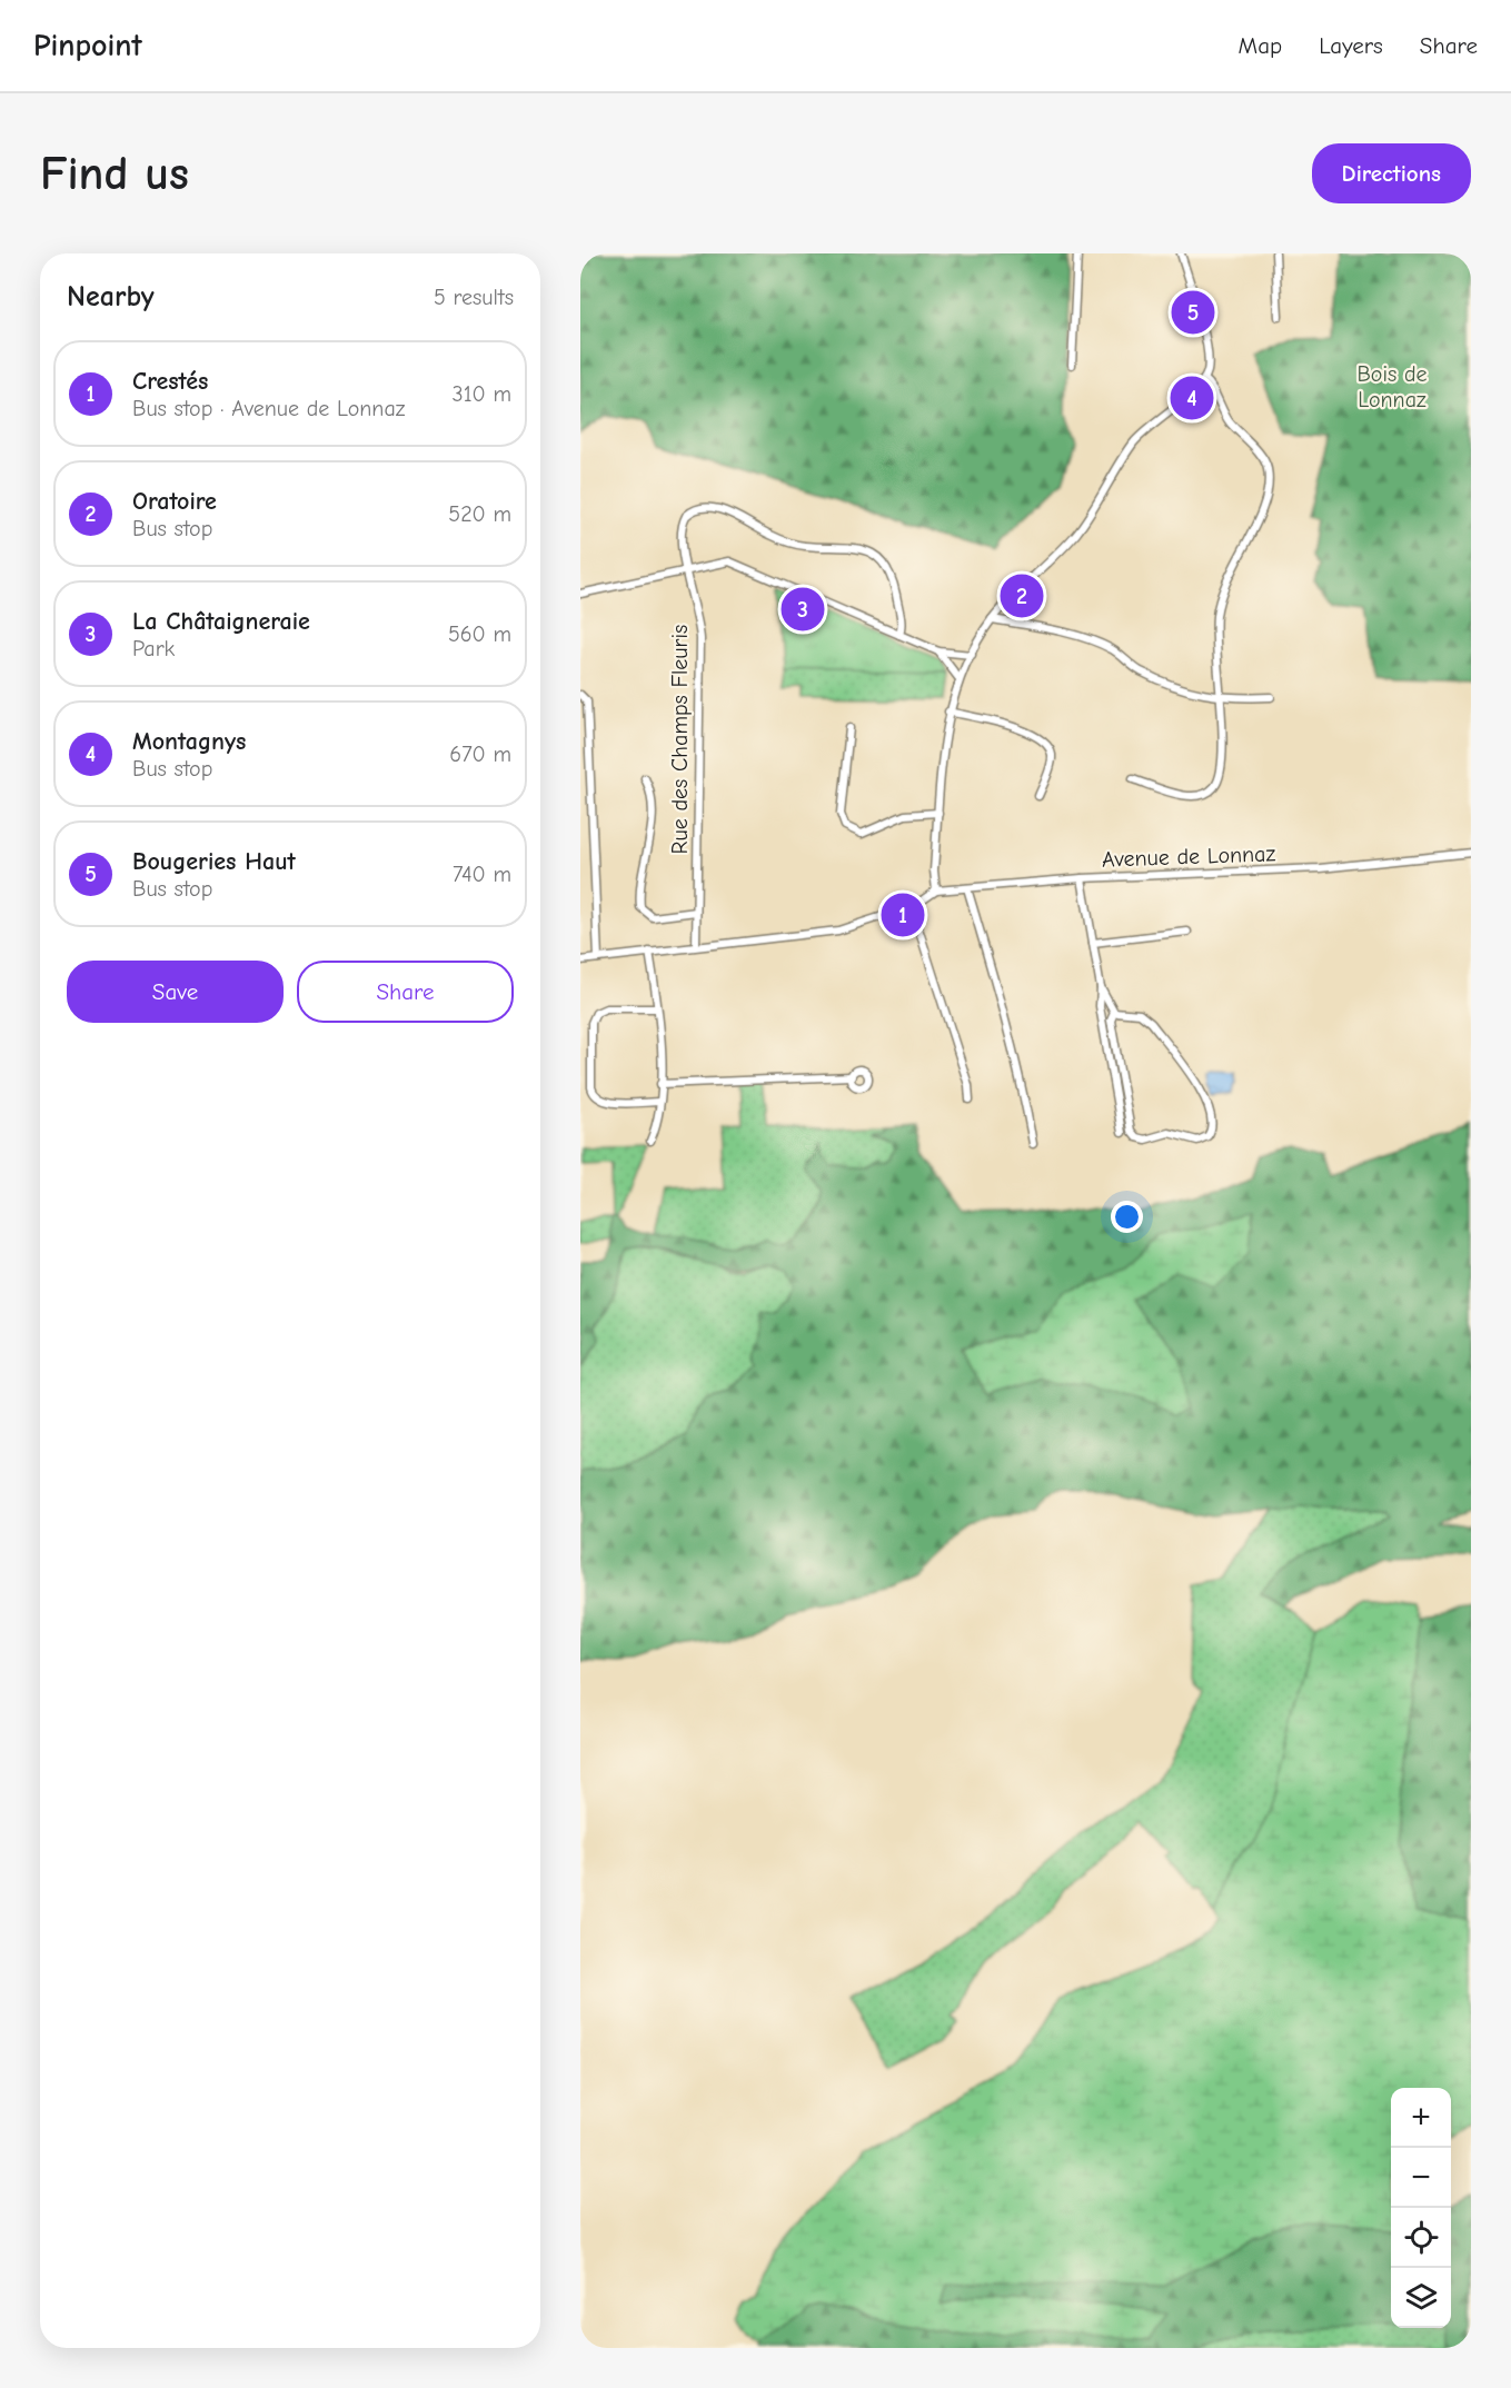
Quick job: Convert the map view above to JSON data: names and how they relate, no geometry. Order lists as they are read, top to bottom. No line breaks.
{"streets":{"street":["Rue des Champs Fleuris","Avenue de Lonnaz"]},"parks":["Bois de Lonnaz"],"page":{"header":"Pinpoint","nav":["Map","Layers","Share"],"buttons":["Directions",["Save","Share"]],"title":"Find us","heading":["Nearby","5 results"],"pins":["5","4","2","3","1"],"list":[{"mark":"1","name":"Crestés","note":"Bus stop · Avenue de Lonnaz","value":"310 m"},{"mark":"2","name":"Oratoire","note":"Bus stop","value":"520 m"},{"mark":"3","name":"La Châtaigneraie","note":"Park","value":"560 m"},{"mark":"4","name":"Montagnys","note":"Bus stop","value":"670 m"},{"mark":"5","name":"Bougeries Haut","note":"Bus stop","value":"740 m"}],"map_buttons":["+","−"]}}
